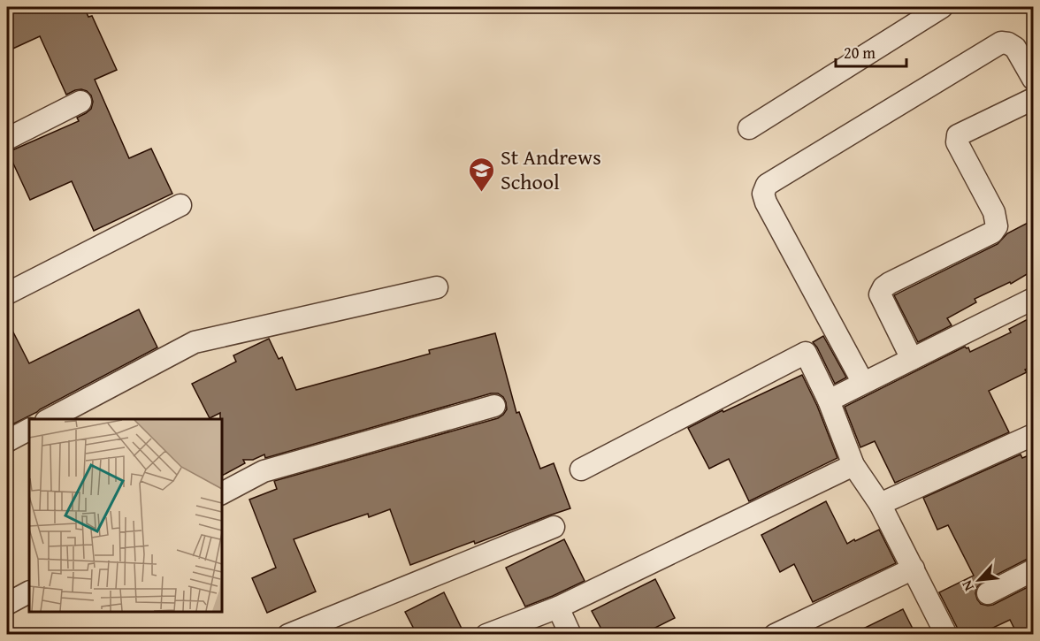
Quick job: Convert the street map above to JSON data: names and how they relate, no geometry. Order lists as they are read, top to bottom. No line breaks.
{"places":{"school or university":["St Andrews School"]},"scale_bar":"20 m","north":"bottom left"}
